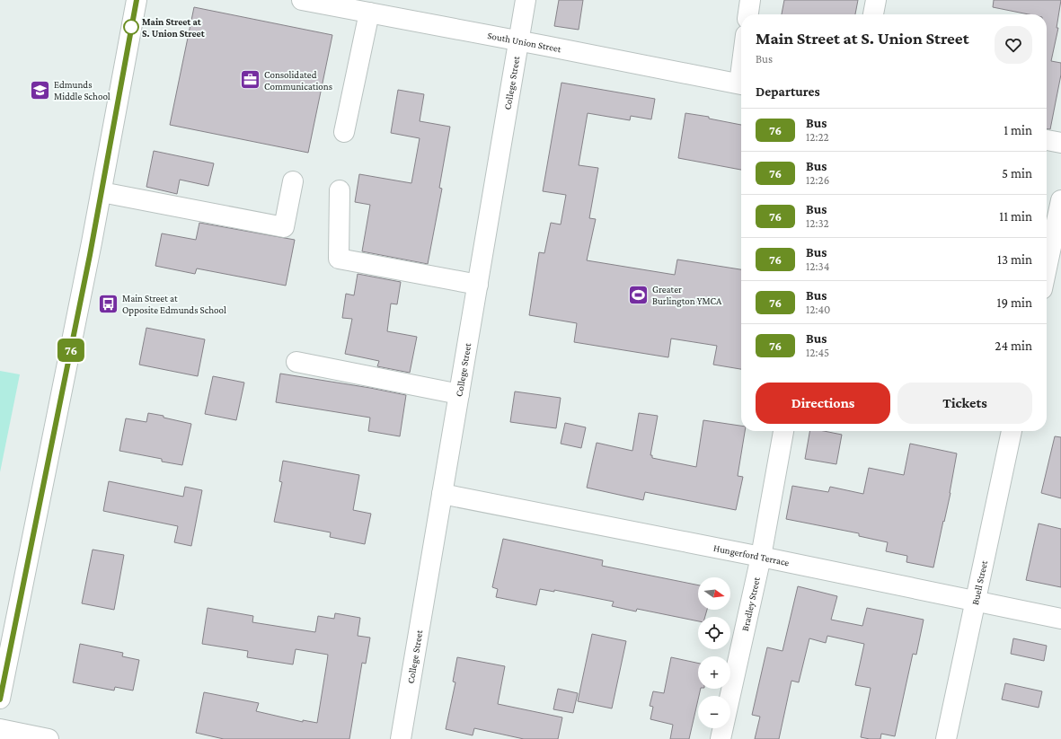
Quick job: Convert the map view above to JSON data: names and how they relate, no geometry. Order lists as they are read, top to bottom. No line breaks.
{"streets":{"street":["South Union Street","College Street","Hungerford Terrace","Buell Street","Bradley Street"]},"crossings":[["South Union Street","College Street"],["College Street","Hungerford Terrace"],["Hungerford Terrace","Buell Street"],["Hungerford Terrace","Bradley Street"]],"places":{"other":["Main Street at S. Union Street"],"office":["Consolidated Communications"],"school or university":["Edmunds Middle School"],"sports":["Greater Burlington YMCA"],"bus stop":["Main Street at Opposite Edmunds School"]},"lines":["bus line 76"],"north":"right","page":{"on_map":"76","heading":[["Main Street at S. Union Street","Bus"],"Departures"],"list":[{"mark":"76","name":"Bus","note":"12:22","value":"1 min"},{"mark":"76","name":"Bus","note":"12:26","value":"5 min"},{"mark":"76","name":"Bus","note":"12:32","value":"11 min"},{"mark":"76","name":"Bus","note":"12:34","value":"13 min"},{"mark":"76","name":"Bus","note":"12:40","value":"19 min"},{"mark":"76","name":"Bus","note":"12:45","value":"24 min"}],"buttons":["Directions","Tickets"],"map_buttons":["+","−"]}}
